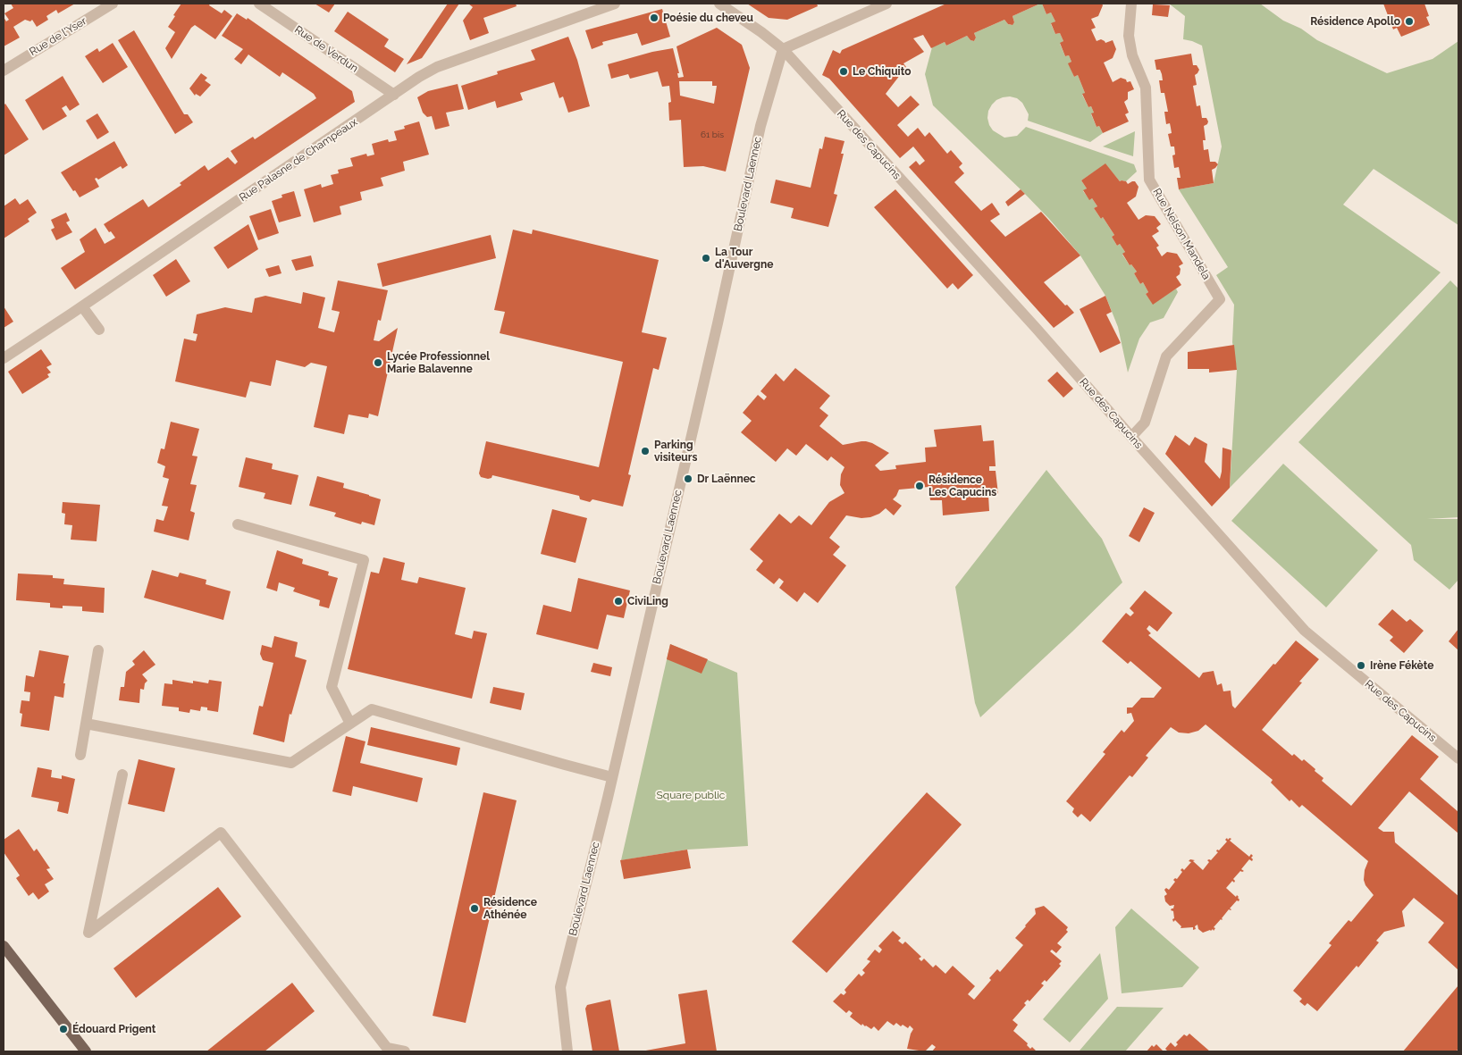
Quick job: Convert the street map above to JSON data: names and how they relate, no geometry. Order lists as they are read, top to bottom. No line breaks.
{"streets":{"street":["Rue de l'Yser","Rue de Verdun","Rue des Capucins","Rue Palasne de Champeaux","Boulevard Laennec","Rue Nelson Mandela"]},"crossings":[["Rue de Verdun","Rue Palasne de Champeaux"],["Rue des Capucins","Boulevard Laennec"],["Rue des Capucins","Rue Nelson Mandela"]],"parks":["Square public"],"places":["Poésie du cheveu","Résidence Apollo","Le Chiquito","La Tour d'Auvergne","Lycée Professionnel Marie Balavenne","Parking visiteurs","Dr Laënnec","Résidence Les Capucins","CiviLing","Irène Fékète","Résidence Athénée","Édouard Prigent"],"house_numbers":["61 bis"]}
